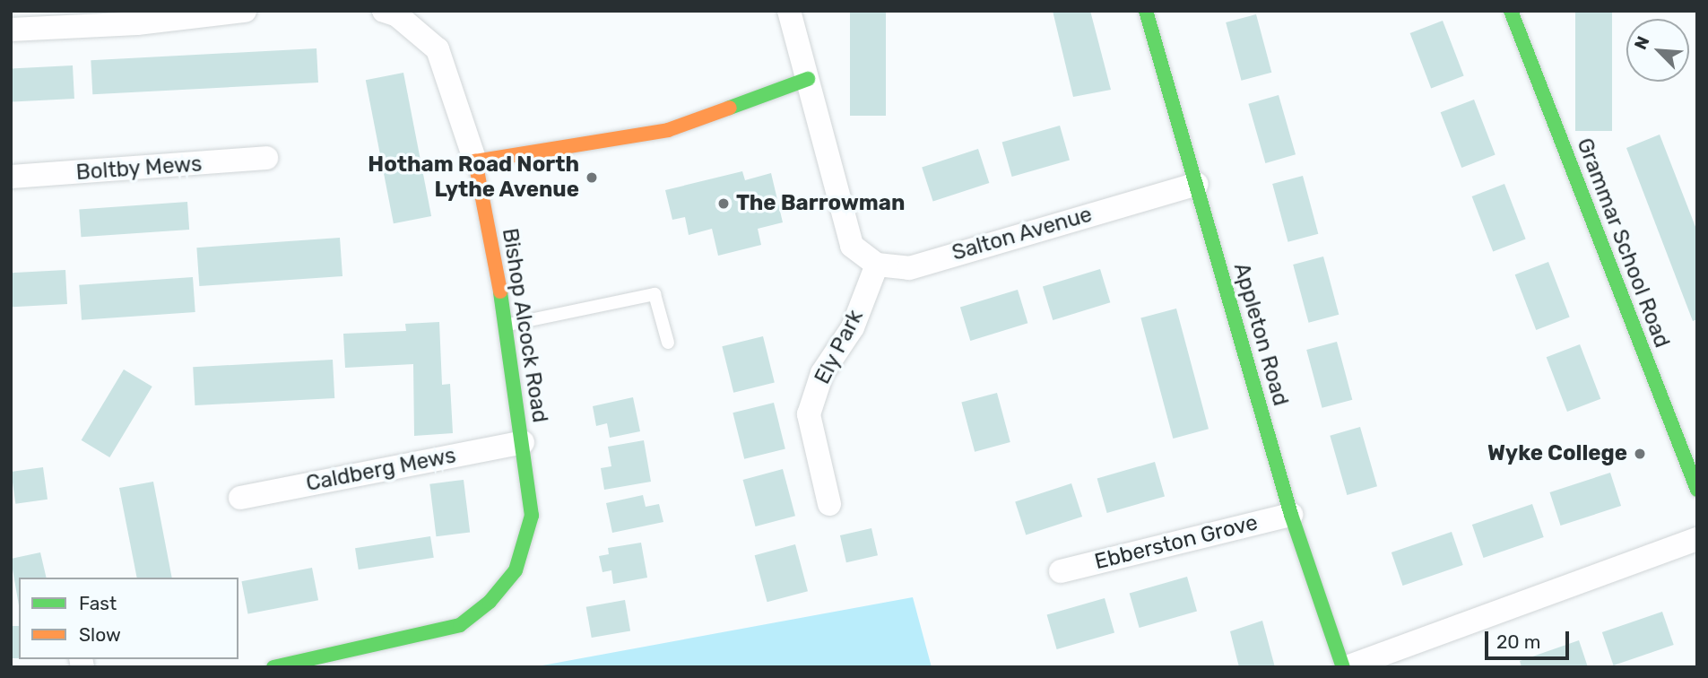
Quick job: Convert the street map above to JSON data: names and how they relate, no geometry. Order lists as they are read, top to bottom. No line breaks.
{"streets":{"street":["Boltby Mews","Salton Avenue","Grammar School Road","Bishop Alcock Road","Appleton Road","Ely Park","Caldberg Mews","Ebberston Grove"]},"crossings":[["Salton Avenue","Appleton Road"],["Salton Avenue","Ely Park"],["Bishop Alcock Road","Caldberg Mews"],["Appleton Road","Ebberston Grove"]],"places":["Hotham Road North Lythe Avenue","The Barrowman","Wyke College"],"legend":["Fast","Slow"],"scale_bar":"20 m","north":"top left"}
